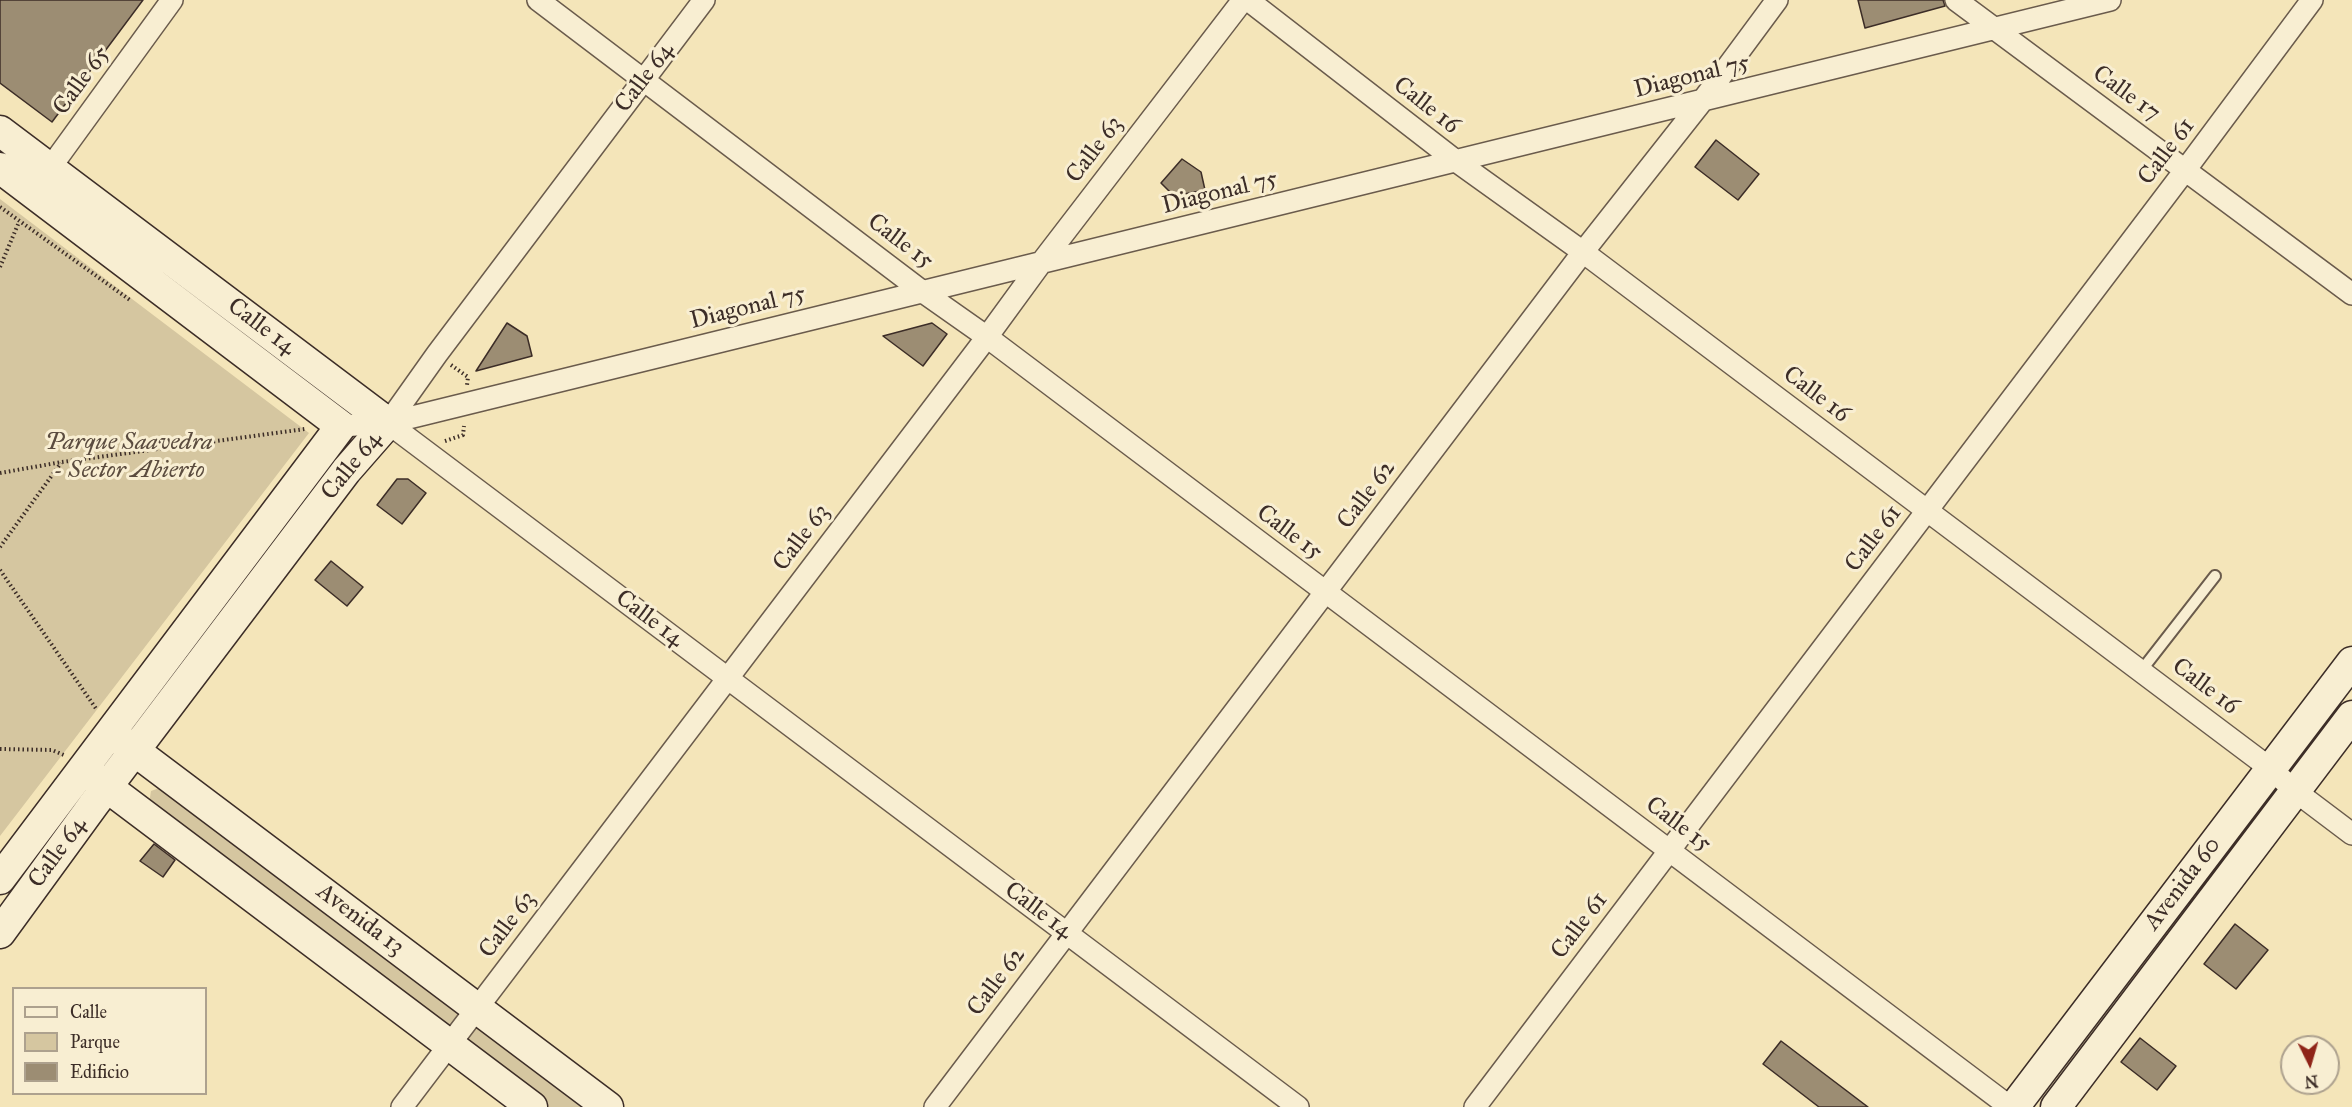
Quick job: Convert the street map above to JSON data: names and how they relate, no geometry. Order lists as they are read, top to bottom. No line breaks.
{"streets":{"main road":["Calle 64","Calle 14","Avenida 60","Avenida 13"],"street":["Diagonal 75","Calle 65","Calle 17","Calle 16","Calle 63","Calle 61","Calle 15","Calle 62"]},"crossings":[["Diagonal 75","Calle 64"],["Diagonal 75","Calle 17"],["Diagonal 75","Calle 16"],["Diagonal 75","Calle 63"],["Diagonal 75","Calle 15"],["Diagonal 75","Calle 14"],["Diagonal 75","Calle 62"],["Calle 64","Calle 15"],["Calle 64","Calle 14"],["Calle 64","Avenida 13"],["Calle 65","Calle 14"],["Calle 17","Calle 61"],["Calle 16","Calle 61"],["Calle 16","Calle 62"],["Calle 16","Avenida 60"],["Calle 63","Calle 15"],["Calle 63","Calle 14"],["Calle 63","Avenida 13"],["Calle 61","Calle 15"],["Calle 15","Calle 62"],["Calle 15","Avenida 60"],["Calle 14","Calle 62"]],"parks":["Parque Saavedra - Sector Abierto"],"legend":["Calle","Parque","Edificio"],"north":"bottom"}
